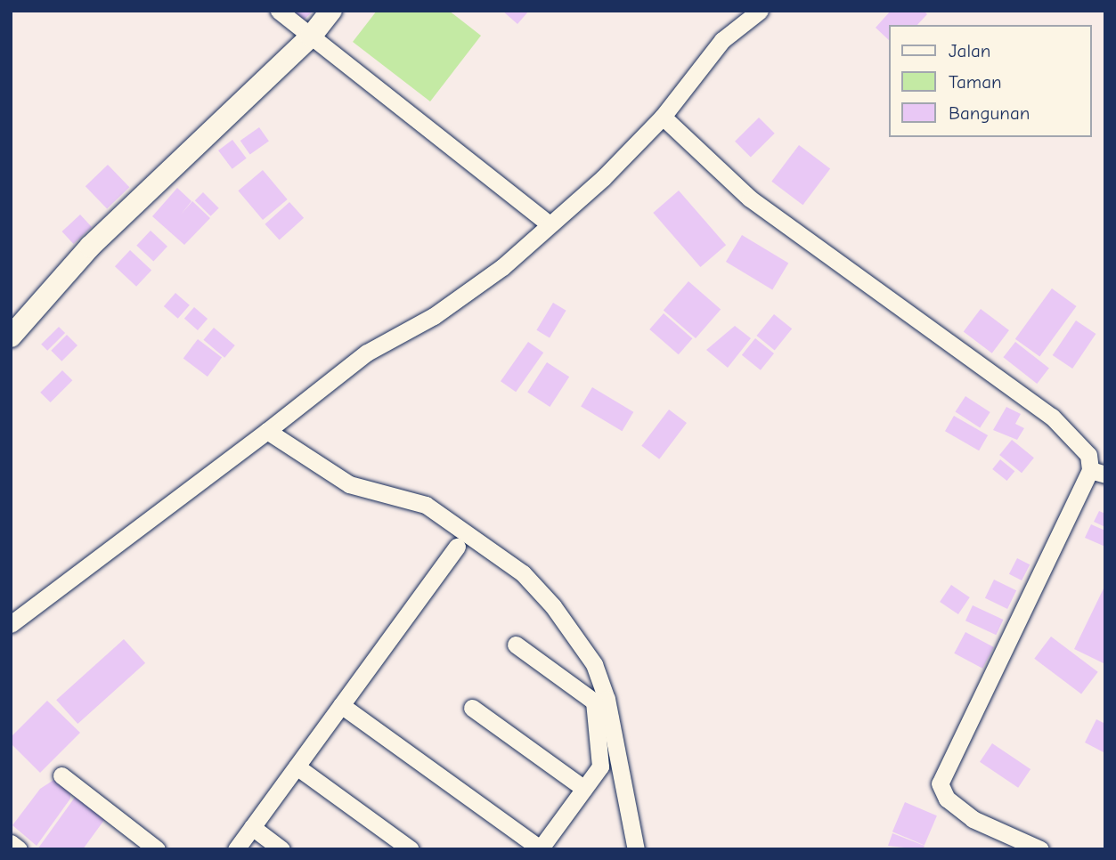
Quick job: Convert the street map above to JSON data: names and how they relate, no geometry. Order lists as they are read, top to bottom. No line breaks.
{"legend":["Jalan","Taman","Bangunan"]}
